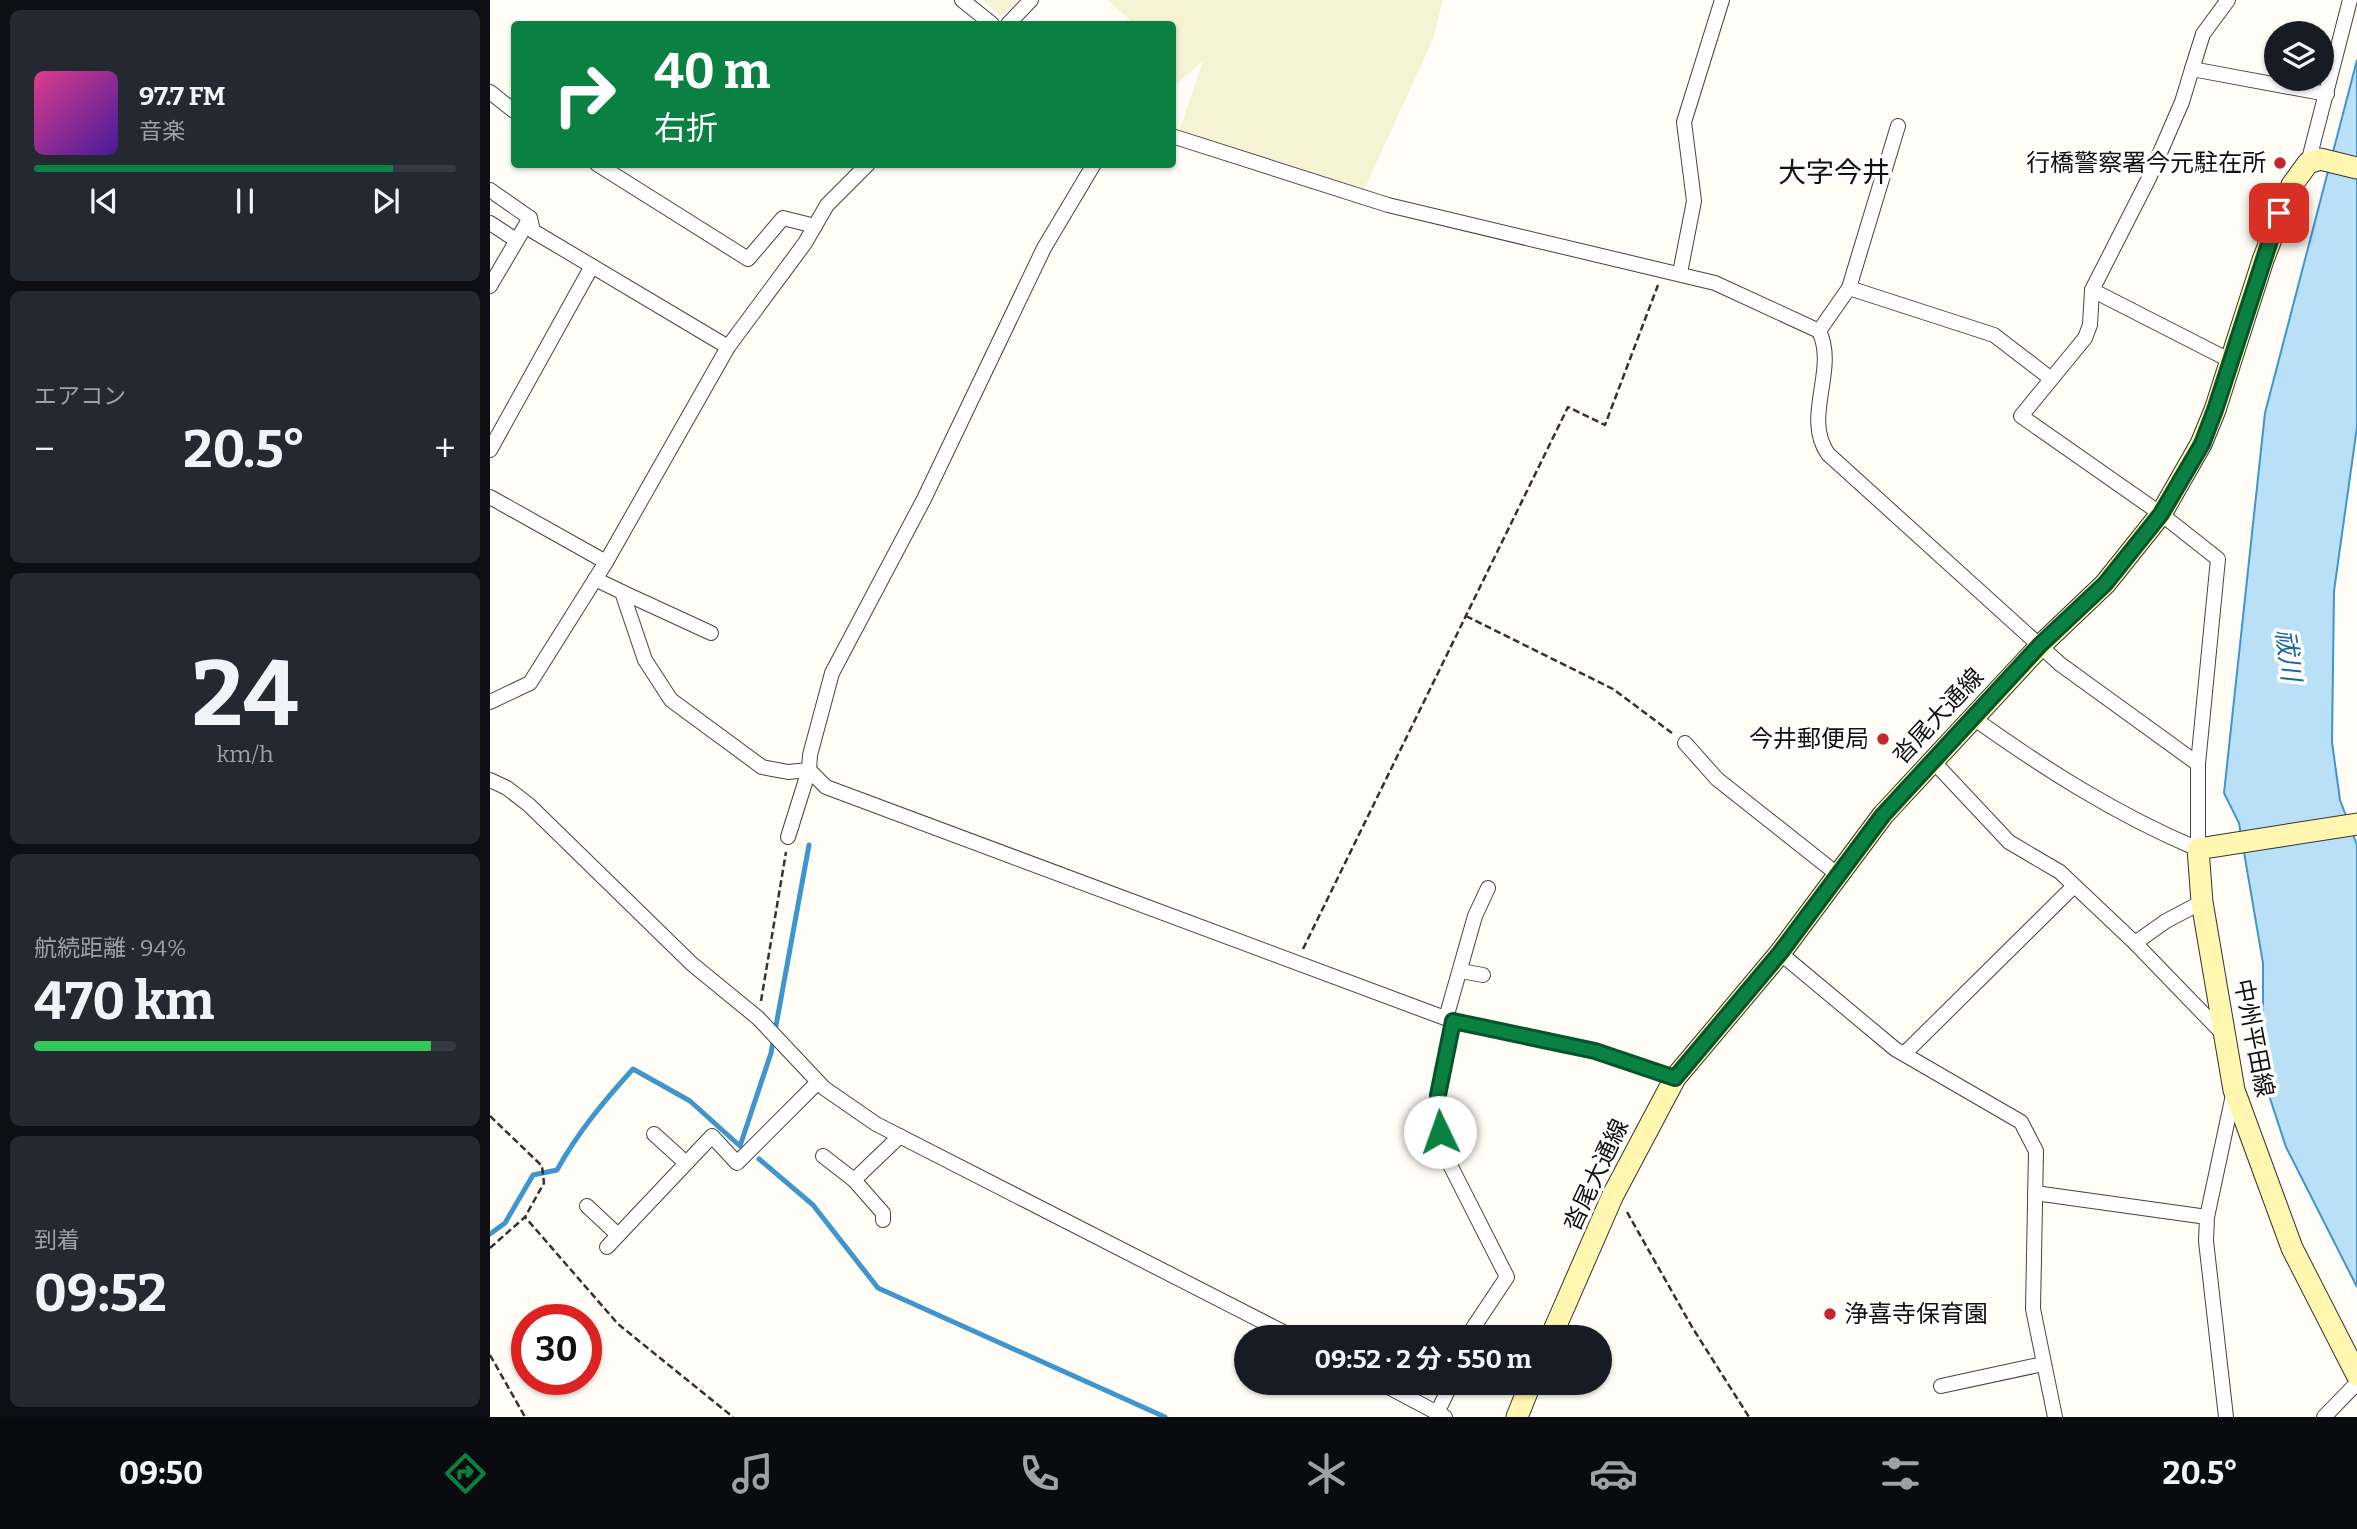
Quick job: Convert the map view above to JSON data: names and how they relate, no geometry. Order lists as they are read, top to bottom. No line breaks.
{"streets":{"main road":["沓尾大通線","中州平田線"]},"districts":["大字今井"],"water":["祓川"],"places":["行橋警察署今元駐在所","今井郵便局","浄喜寺保育園"],"page":{"turn":["40 m","右折"],"song":["97.7 FM","音楽"],"tile":["エアコン",["24","km/h"],["航続距離 · 94%","470 km"],["到着","09:52"]],"heat":["−","20.5°","+"],"limit":"30","trip":"09:52 · 2 分 · 550 m","tabs":["09:50","20.5°"]}}
